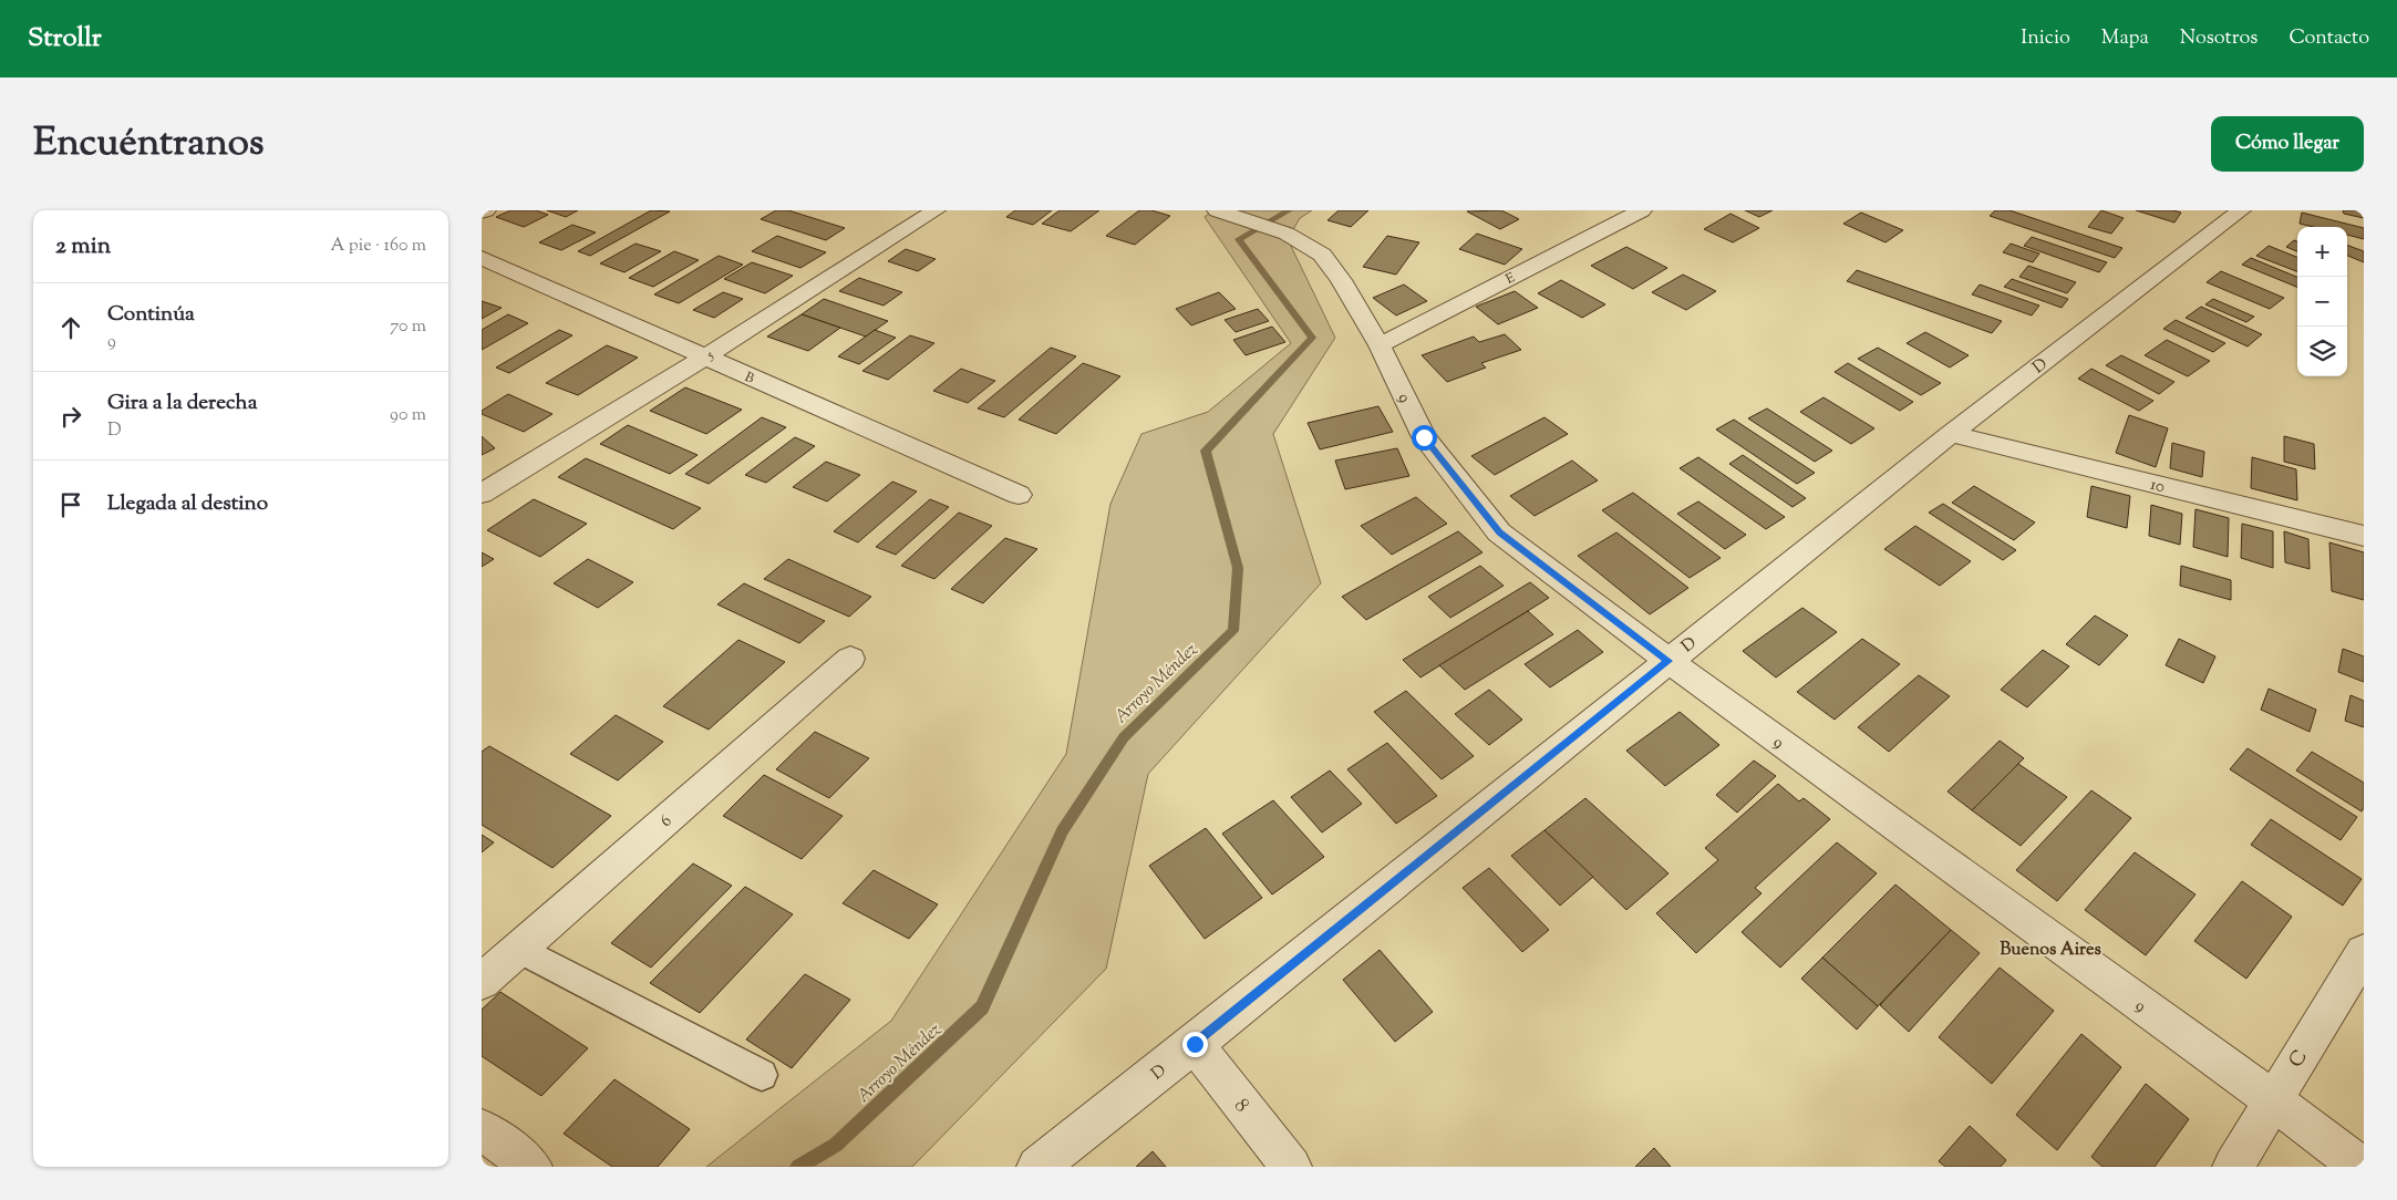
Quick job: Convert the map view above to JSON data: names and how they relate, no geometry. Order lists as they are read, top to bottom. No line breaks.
{"streets":{"street":["E","5","D","B","9","10","6","C","8"]},"crossings":[["E","9"],["5","B"],["D","9"],["D","10"],["D","8"],["9","C"]],"districts":["Buenos Aires"],"water":["Arroyo Méndez"],"page":{"header":"Strollr","nav":["Inicio","Mapa","Nosotros","Contacto"],"title":"Encuéntranos","buttons":"Cómo llegar","heading":["2 min","A pie · 160 m"],"map_buttons":["+","−"],"list":[["Continúa","9","70 m"],["Gira a la derecha","D","90 m"],"Llegada al destino"]}}
